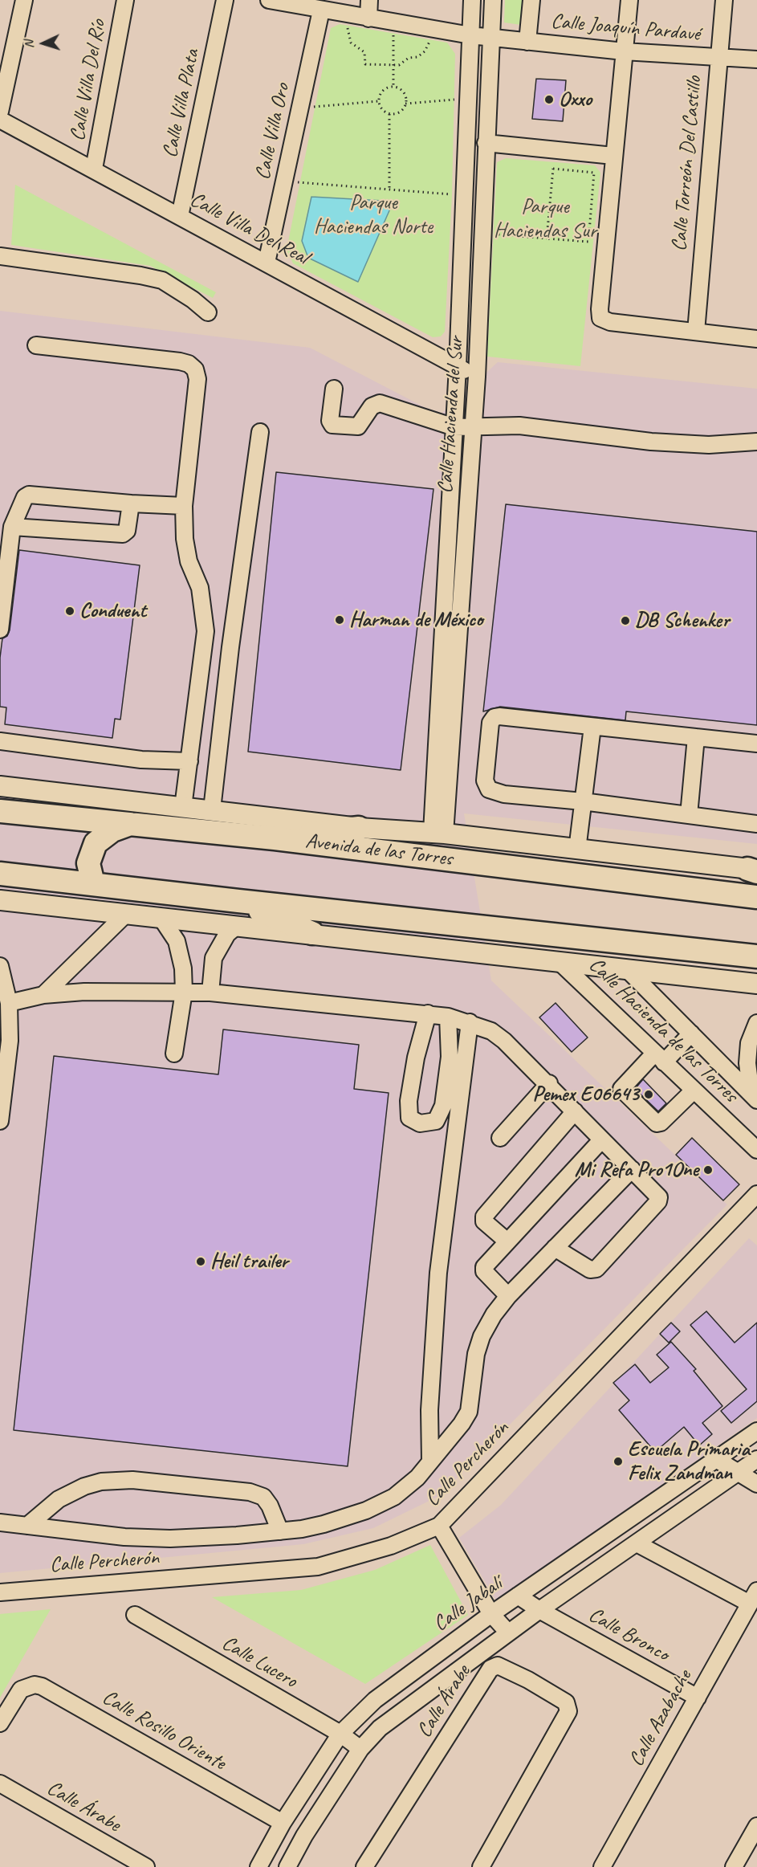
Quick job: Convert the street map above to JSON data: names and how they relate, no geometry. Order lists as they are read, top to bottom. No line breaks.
{"streets":{"highway":["Avenida de las Torres"],"street":["Calle Joaquín Pardavé","Calle Villa Del Río","Calle Villa Plata","Calle Villa Oro","Calle Torreón Del Castillo","Calle Villa Del Real","Calle Hacienda del Sur","Calle Hacienda de las Torres","Calle Percherón","Calle Jabalí","Calle Bronco","Calle Lucero","Calle Árabe","Calle Azabache","Calle Rosillo Oriente"]},"crossings":[["Calle Joaquín Pardavé","Calle Villa Oro"],["Calle Joaquín Pardavé","Calle Torreón Del Castillo"],["Calle Joaquín Pardavé","Calle Hacienda del Sur"],["Calle Villa Del Río","Calle Villa Del Real"],["Calle Villa Plata","Calle Villa Del Real"],["Calle Villa Oro","Calle Villa Del Real"],["Calle Villa Del Real","Calle Hacienda del Sur"],["Calle Hacienda del Sur","Avenida de las Torres"],["Calle Jabalí","Calle Bronco"],["Calle Jabalí","Calle Lucero"],["Calle Jabalí","Calle Rosillo Oriente"],["Calle Bronco","Calle Azabache"]],"parks":["Parque Haciendas Norte","Parque Haciendas Sur"],"places":["Oxxo","Conduent","Harman de México","DB Schenker","Pemex E06643","Mi Refa Pro1One","Heil trailer","Escuela Primaria Felix Zandman"],"north":"left"}
